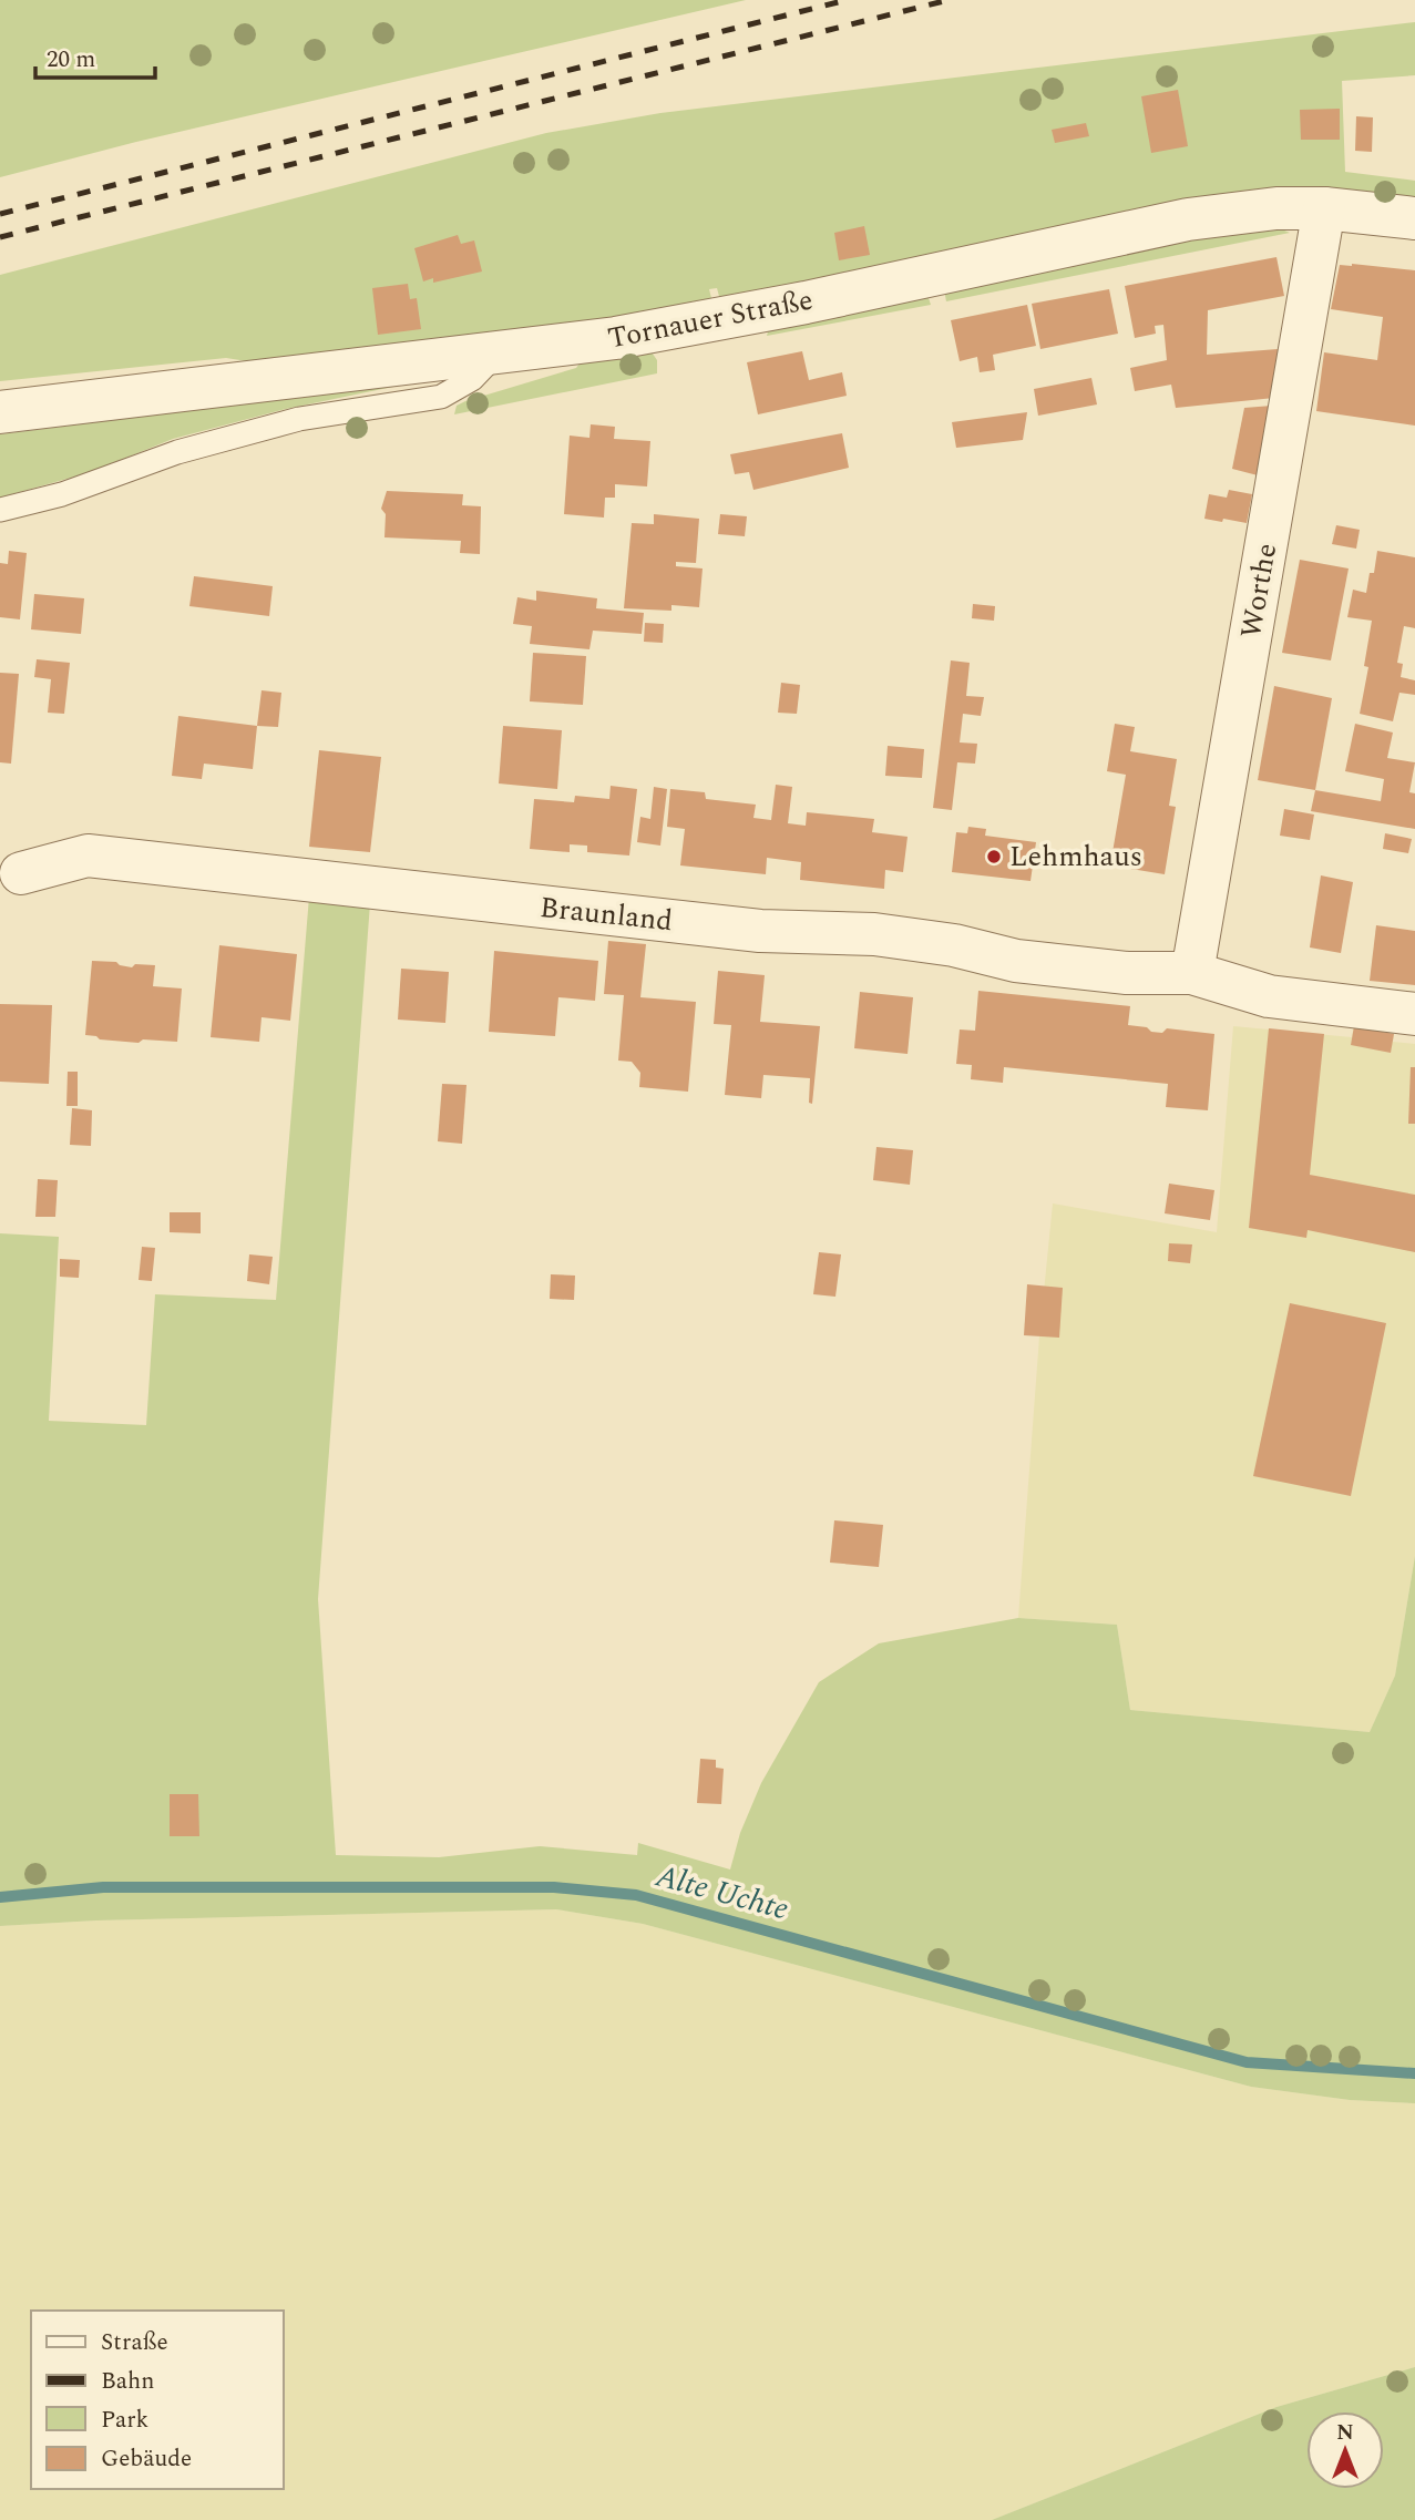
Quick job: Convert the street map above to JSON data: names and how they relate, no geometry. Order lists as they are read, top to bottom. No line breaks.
{"streets":{"street":["Tornauer Straße","Worthe","Braunland"]},"crossings":[["Tornauer Straße","Worthe"],["Worthe","Braunland"]],"water":["Alte Uchte"],"places":["Lehmhaus"],"legend":["Straße","Bahn","Park","Gebäude"],"scale_bar":"20 m","north":"top"}
